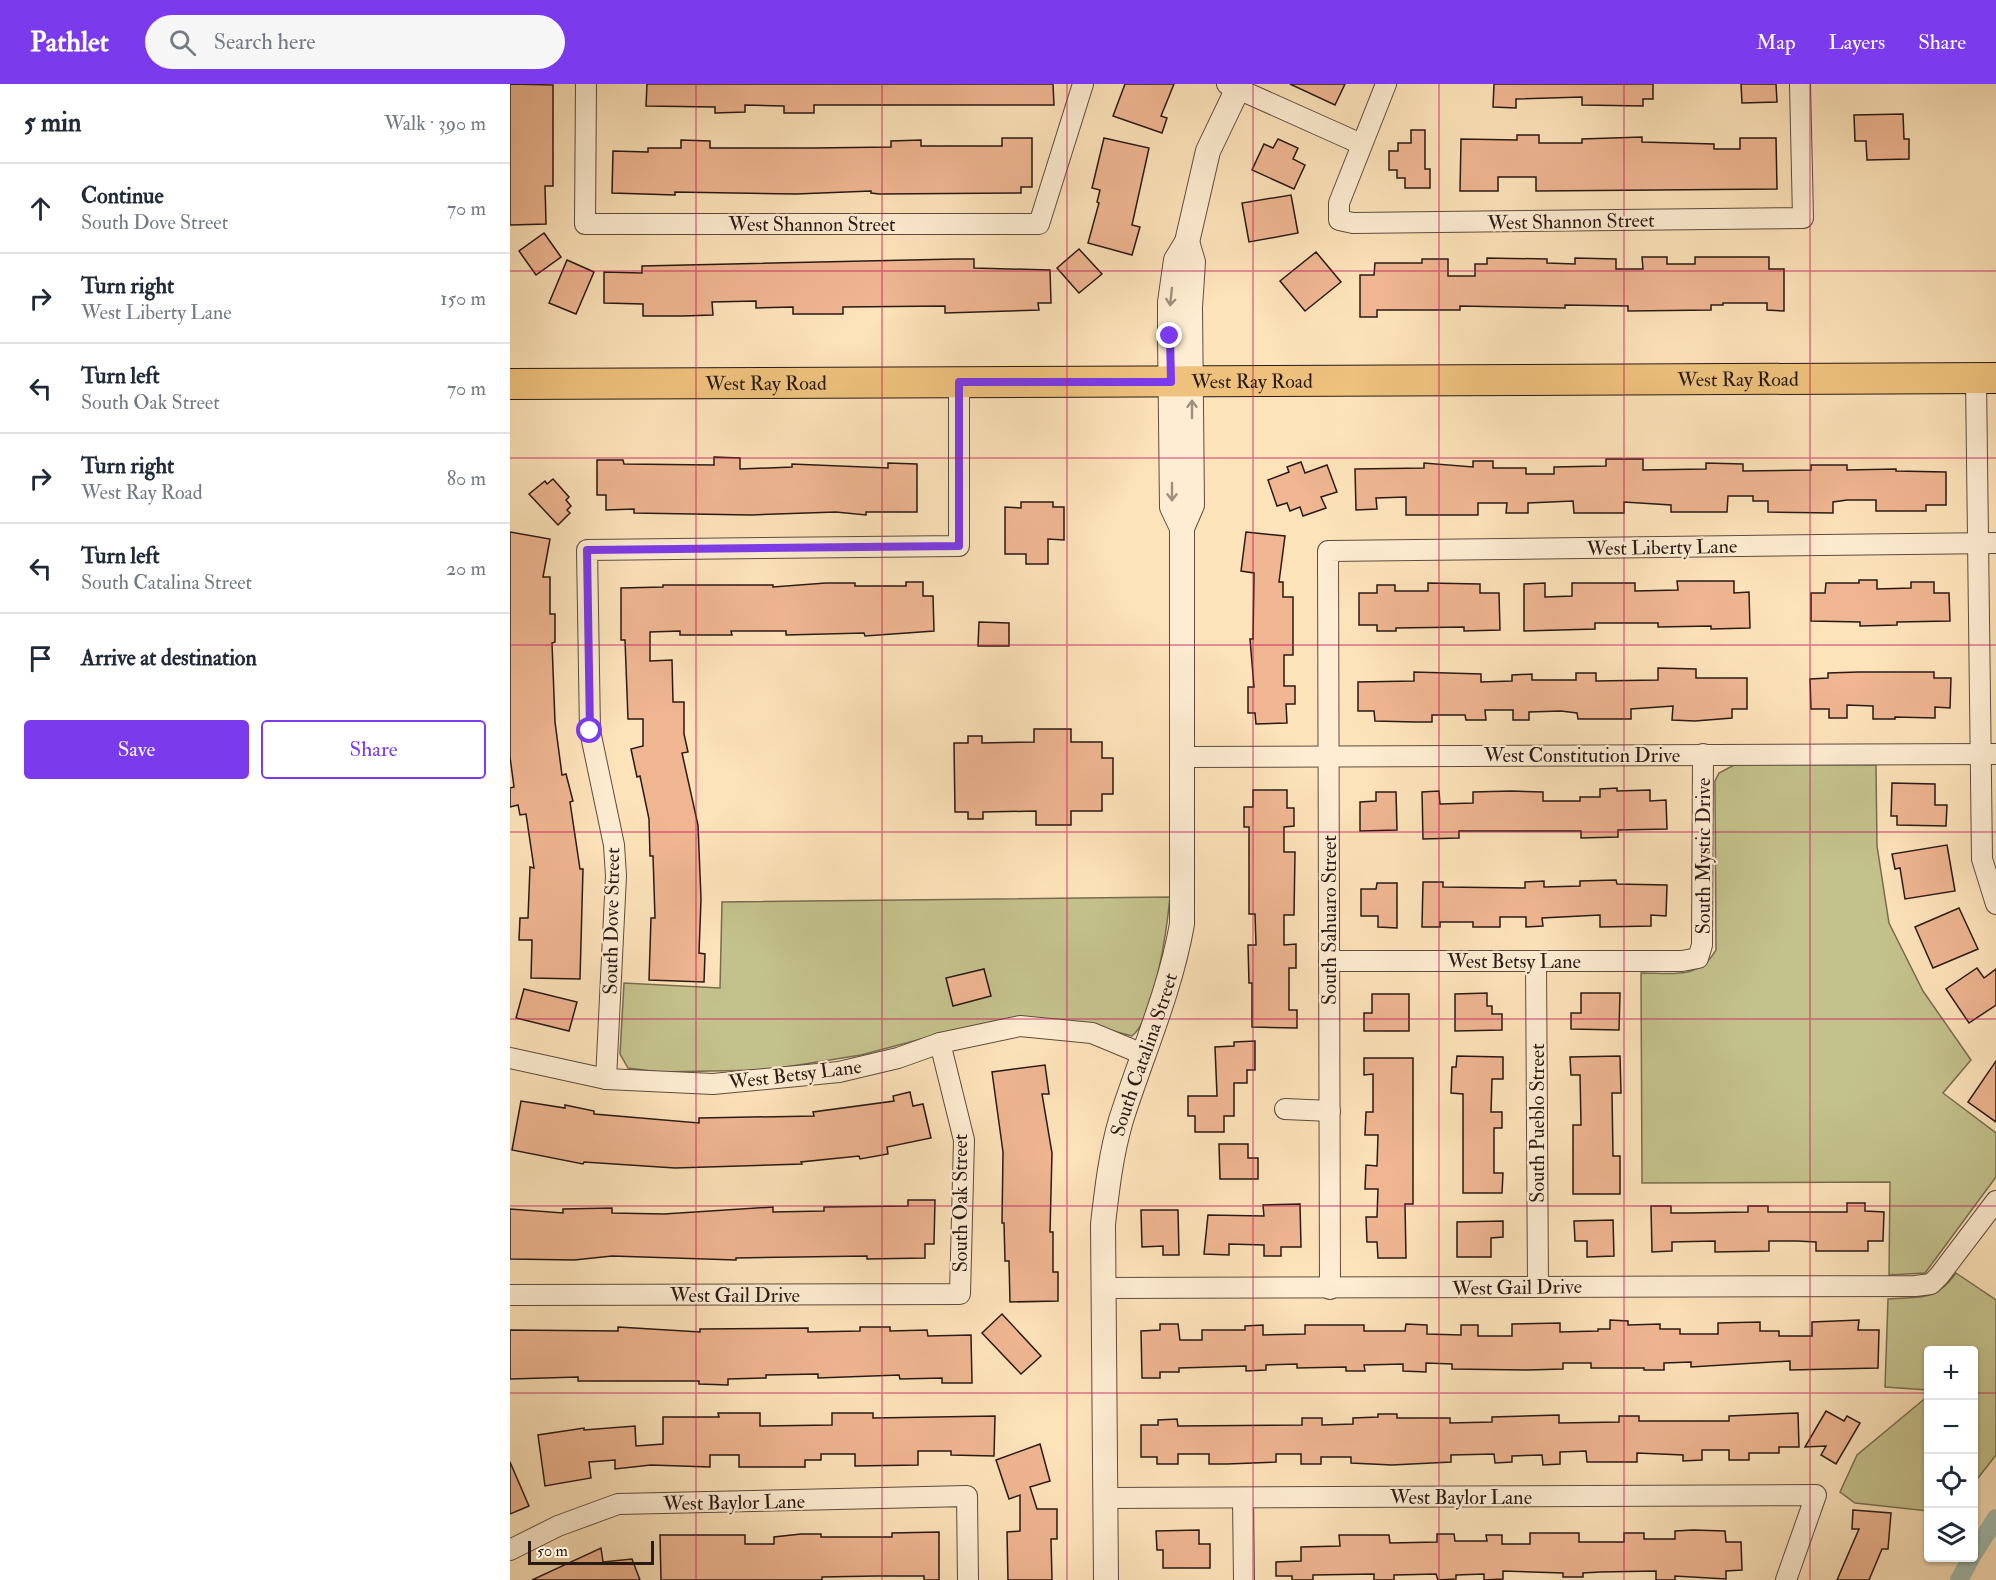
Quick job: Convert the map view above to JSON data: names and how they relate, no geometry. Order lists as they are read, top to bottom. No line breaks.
{"streets":{"main road":["West Ray Road"],"street":["West Shannon Street","West Liberty Lane","West Constitution Drive","South Mystic Drive","South Sahuaro Street","South Dove Street","West Betsy Lane","South Catalina Street","South Pueblo Street","South Oak Street","West Gail Drive","West Baylor Lane"]},"crossings":[["West Ray Road","South Dove Street"],["West Ray Road","South Catalina Street"],["West Liberty Lane","South Sahuaro Street"],["West Constitution Drive","South Mystic Drive"],["West Constitution Drive","South Sahuaro Street"],["West Constitution Drive","South Catalina Street"],["South Mystic Drive","West Betsy Lane"],["South Sahuaro Street","West Betsy Lane"],["South Sahuaro Street","West Gail Drive"],["South Dove Street","West Betsy Lane"],["West Betsy Lane","South Catalina Street"],["West Betsy Lane","South Pueblo Street"],["West Betsy Lane","South Oak Street"],["South Catalina Street","West Gail Drive"],["South Catalina Street","West Baylor Lane"],["South Pueblo Street","West Gail Drive"],["South Oak Street","West Gail Drive"]],"scale_bar":"50 m","page":{"header":"Pathlet","search":"Search here","nav":["Map","Layers","Share"],"heading":["5 min","Walk · 390 m"],"list":[["Continue","South Dove Street","70 m"],["Turn right","West Liberty Lane","150 m"],["Turn left","South Oak Street","70 m"],["Turn right","West Ray Road","80 m"],["Turn left","South Catalina Street","20 m"],"Arrive at destination"],"buttons":["Save","Share"],"map_buttons":["+","−"],"scale":"50 m"}}
